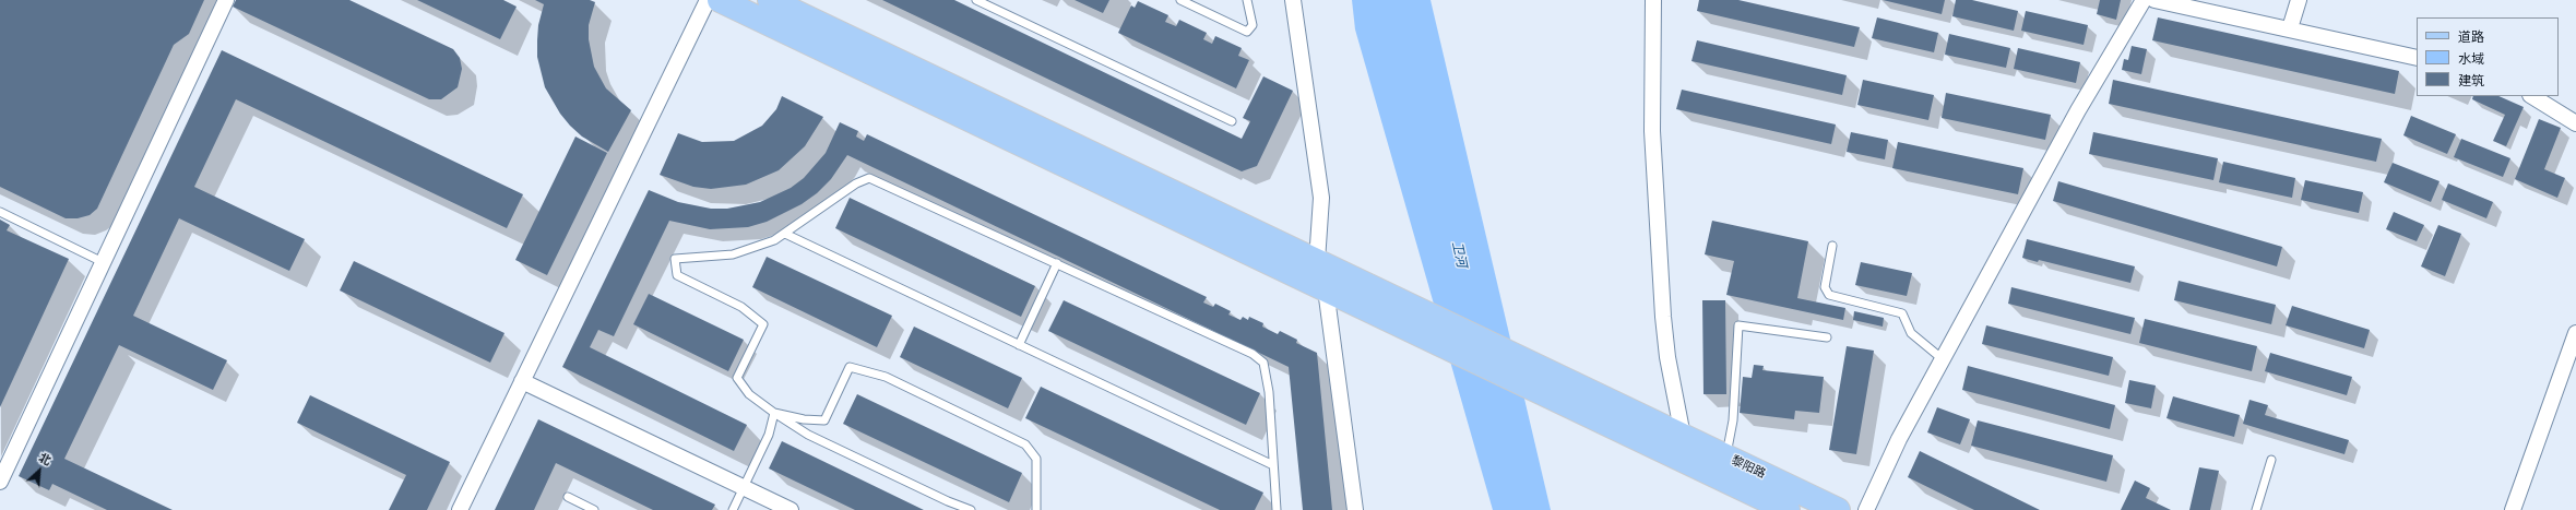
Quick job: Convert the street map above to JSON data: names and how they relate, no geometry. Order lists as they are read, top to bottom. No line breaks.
{"streets":{"main road":["黎阳路"]},"water":["卫河"],"legend":["道路","水域","建筑"],"north":"top right"}
